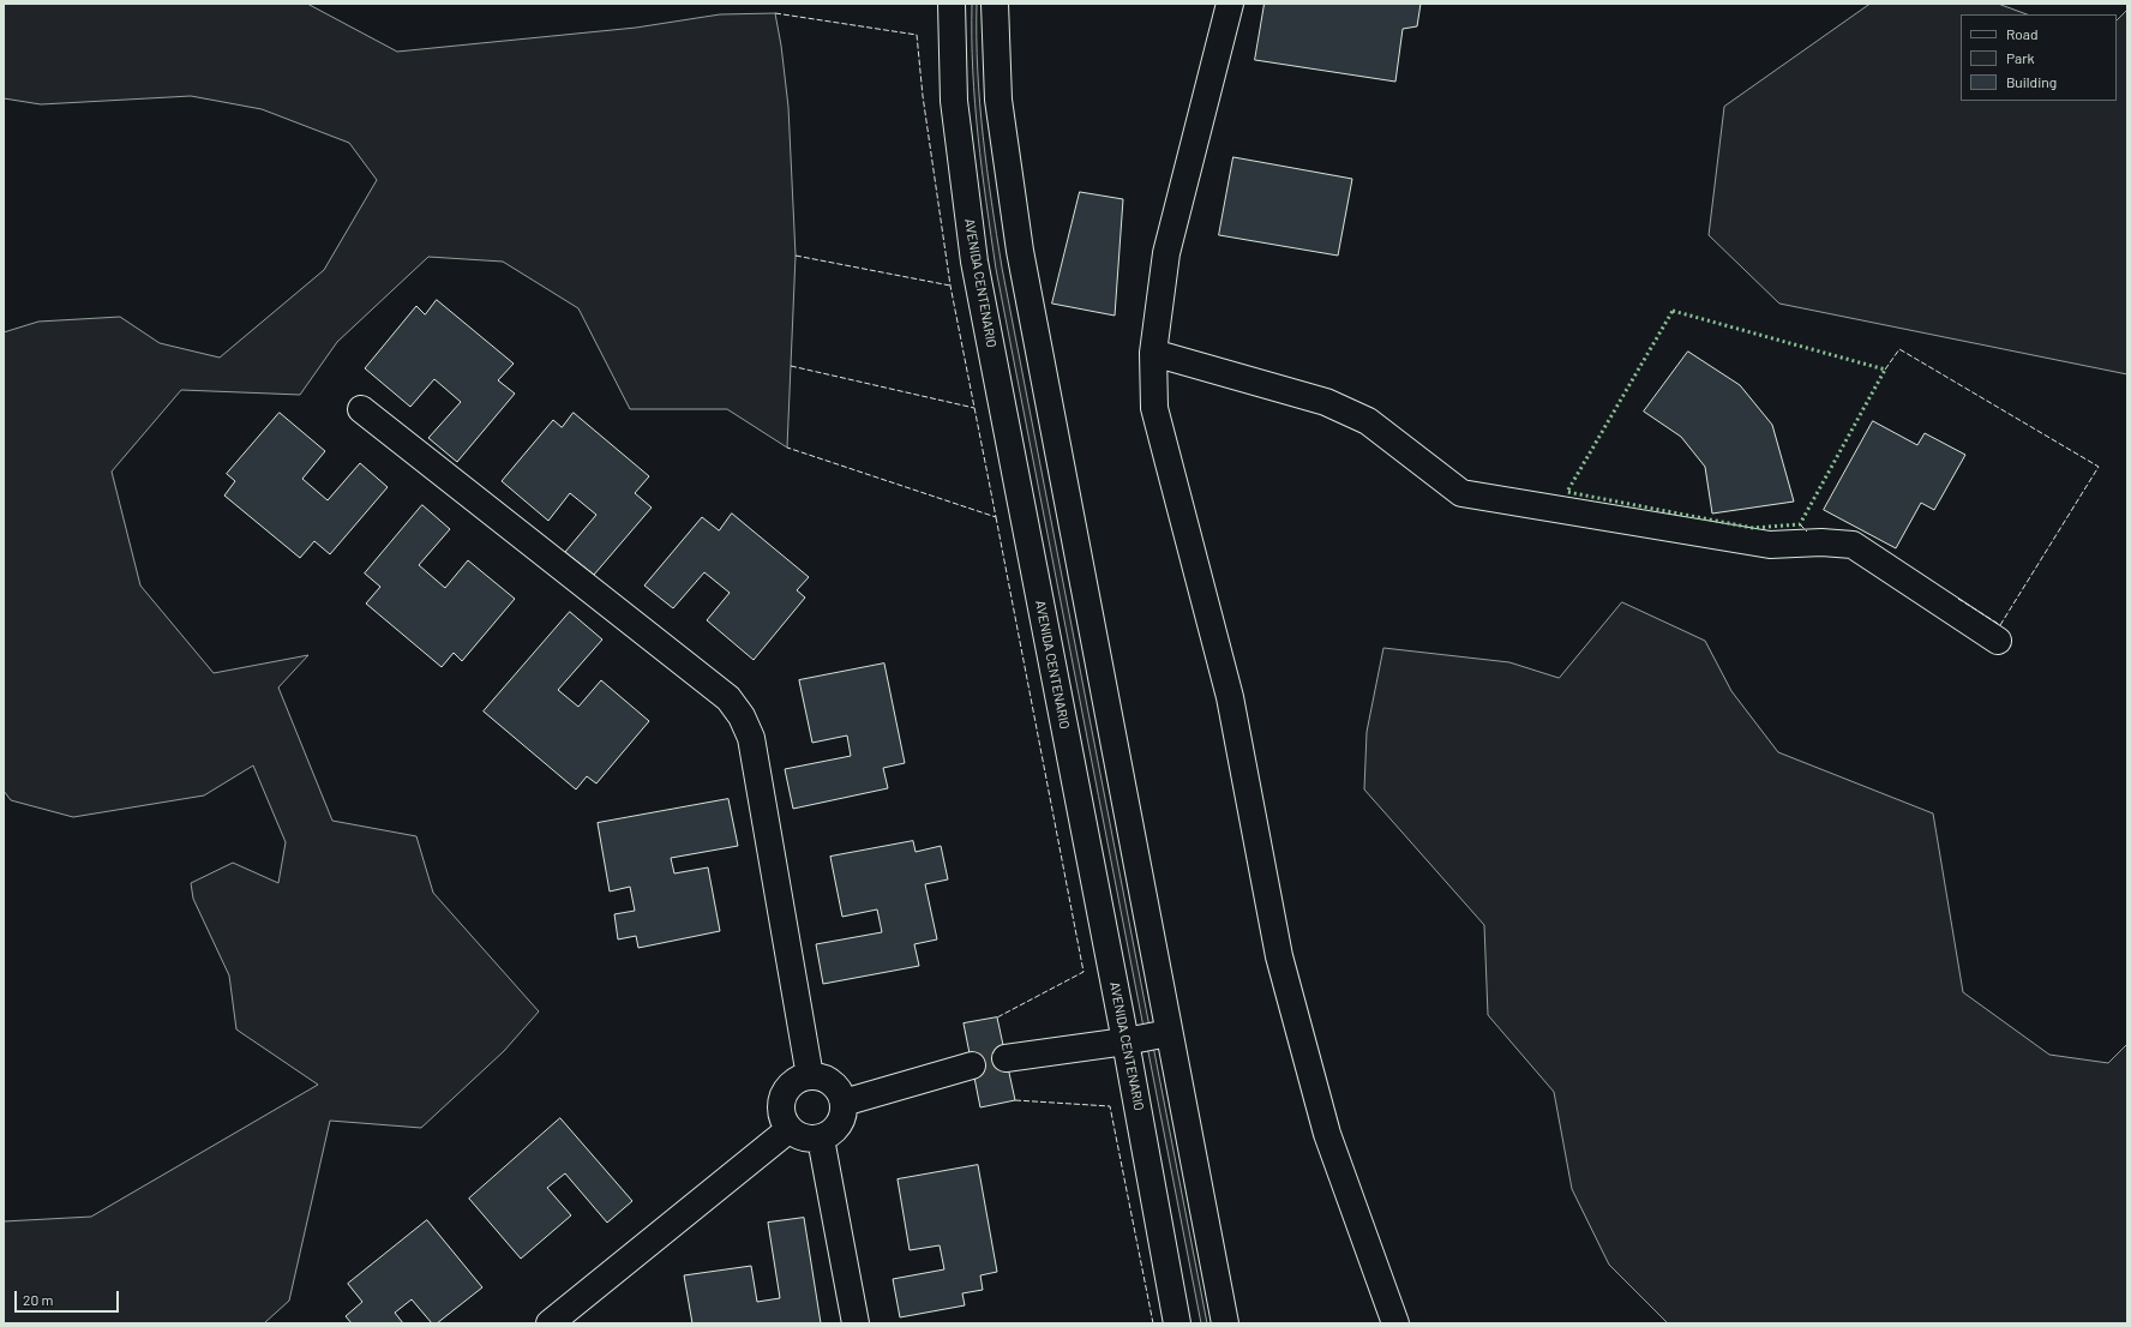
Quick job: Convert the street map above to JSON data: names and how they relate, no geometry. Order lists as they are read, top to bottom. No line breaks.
{"streets":{"main road":["AVENIDA CENTENARIO"]},"legend":["Road","Park","Building"],"scale_bar":"20 m"}
